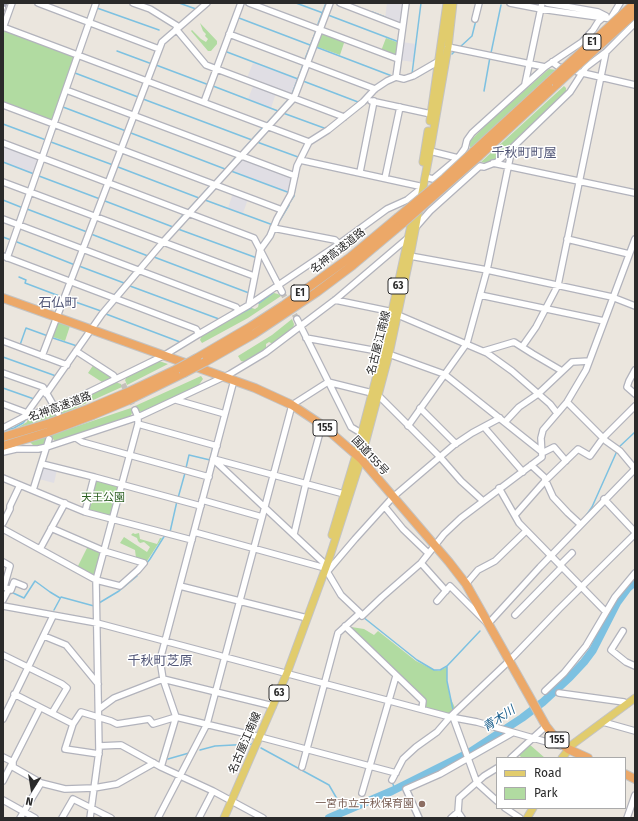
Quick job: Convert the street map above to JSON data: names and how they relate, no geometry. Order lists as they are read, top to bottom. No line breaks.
{"streets":{"highway":["E1","名神高速道路","155","国道155号"],"main road":["63","名古屋江南線"]},"crossings":[["名古屋江南線","国道155号"],["155","国道155号"]],"districts":["千秋町町屋","石仏町","千秋町芝原"],"water":["青木川"],"parks":["天王公園"],"places":["一宮市立千秋保育園"],"legend":["Road","Park"],"north":"bottom"}
